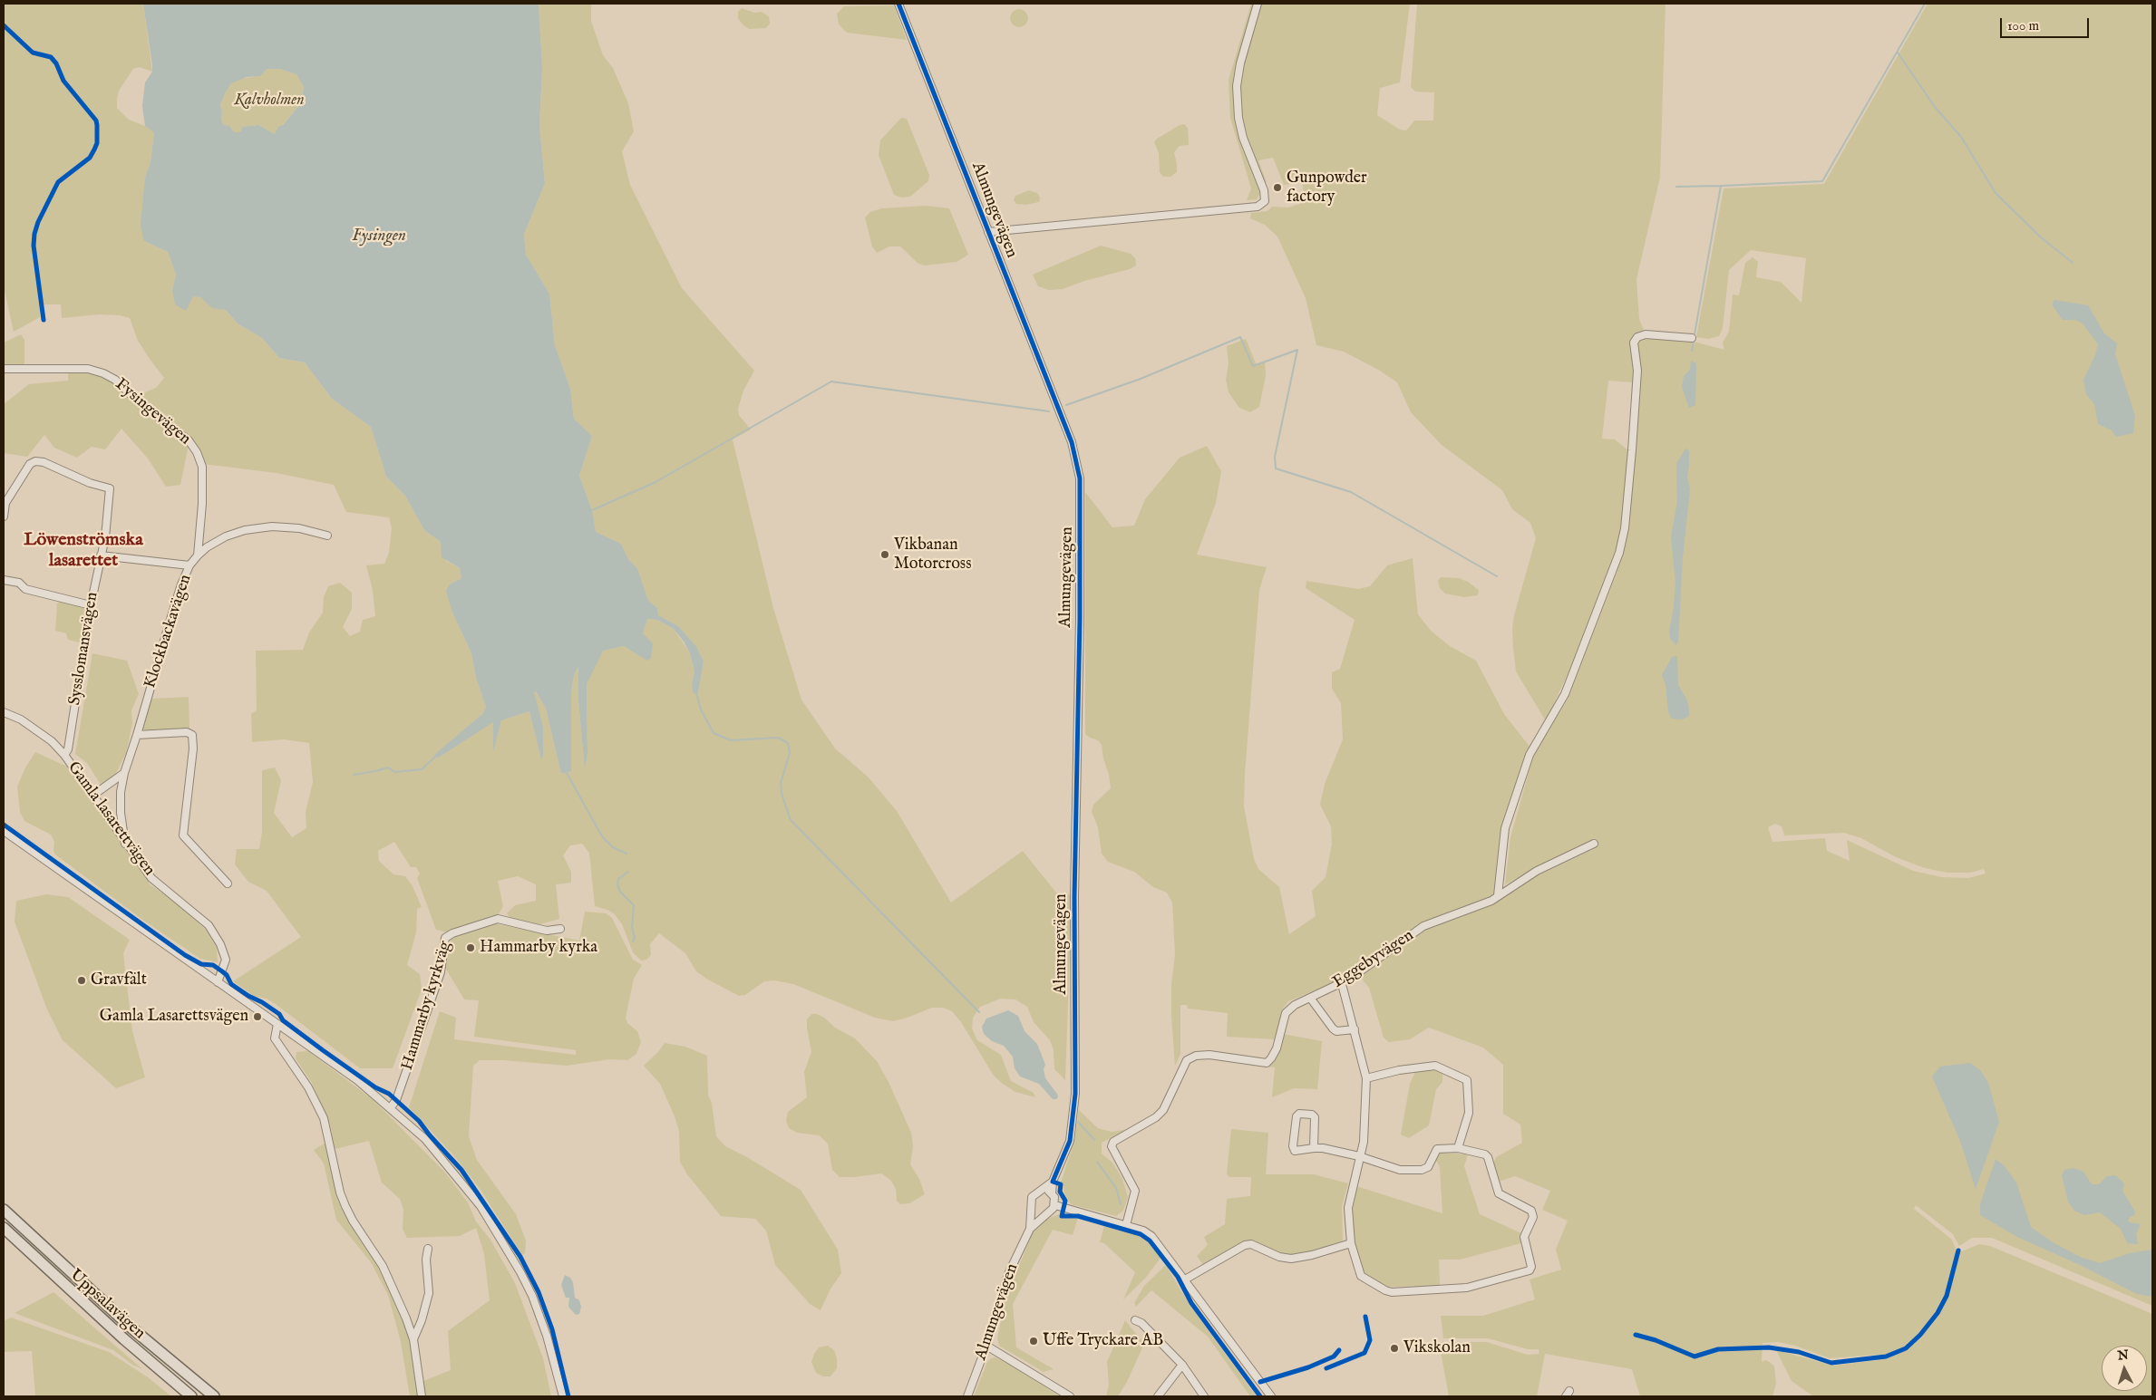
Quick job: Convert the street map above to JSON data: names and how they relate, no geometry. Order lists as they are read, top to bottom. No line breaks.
{"streets":{"highway":["Uppsalavägen"],"street":["Almungevägen","Fysingevägen","Klockbackavägen","Sysslomansvägen","Gamla lasarettvägen","Eggebyvägen","Hammarby kyrkväg"]},"crossings":[["Fysingevägen","Klockbackavägen"],["Klockbackavägen","Gamla lasarettvägen"],["Sysslomansvägen","Gamla lasarettvägen"]],"districts":["Löwenströmska lasarettet"],"water":["Fysingen"],"parks":["Kalvholmen"],"places":["Gunpowder factory","Vikbanan Motorcross","Hammarby kyrka","Gravfält","Gamla Lasarettsvägen","Uffe Tryckare AB","Vikskolan"],"scale_bar":"100 m","north":"top"}
